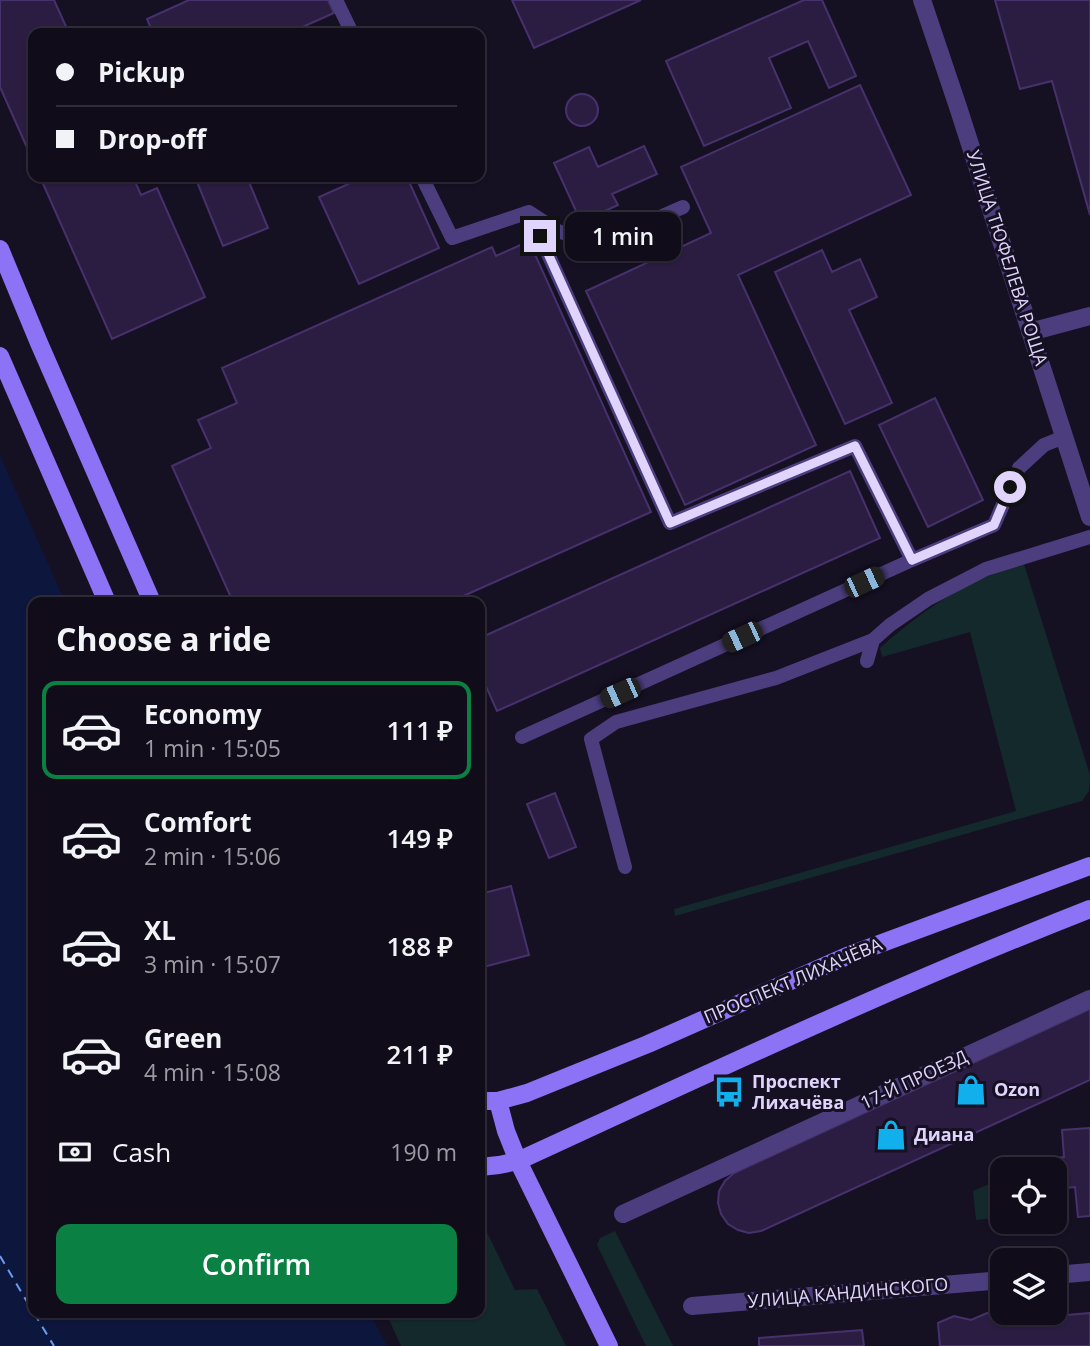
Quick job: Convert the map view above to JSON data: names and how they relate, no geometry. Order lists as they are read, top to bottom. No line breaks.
{"streets":{"street":["УЛИЦА ТЮФЕЛЕВА РОЩА","ПРОСПЕКТ ЛИХАЧЁВА","17-Й ПРОЕЗД","УЛИЦА КАНДИНСКОГО"]},"places":{"shop":["Ozon","Диана"],"bus stop":["Проспект Лихачёва"]},"page":{"banner":["Pickup","Drop-off"],"bubble":"1 min","heading":"Choose a ride","list":[{"name":"Economy","note":"1 min · 15:05","value":"111 ₽"},{"name":"Comfort","note":"2 min · 15:06","value":"149 ₽"},{"name":"XL","note":"3 min · 15:07","value":"188 ₽"},{"name":"Green","note":"4 min · 15:08","value":"211 ₽"}],"pay":["Cash","190 m"],"buttons":"Confirm"}}
